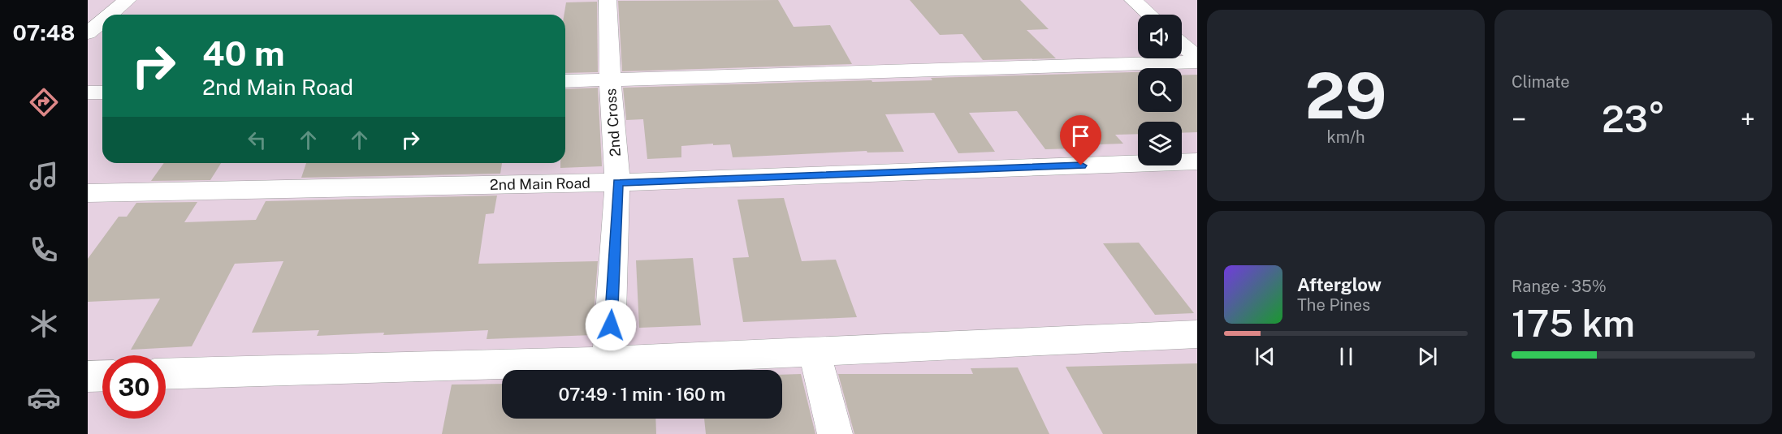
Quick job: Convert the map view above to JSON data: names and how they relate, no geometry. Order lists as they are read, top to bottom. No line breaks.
{"streets":{"street":["2nd Cross","2nd Main Road"]},"crossings":[["2nd Cross","2nd Main Road"]],"page":{"tabs":"07:48","tile":[["29","km/h"],"Climate",["Range · 35%","175 km"]],"turn":["40 m","2nd Main Road"],"heat":["−","23°","+"],"song":["Afterglow","The Pines"],"limit":"30","trip":"07:49 · 1 min · 160 m"}}
